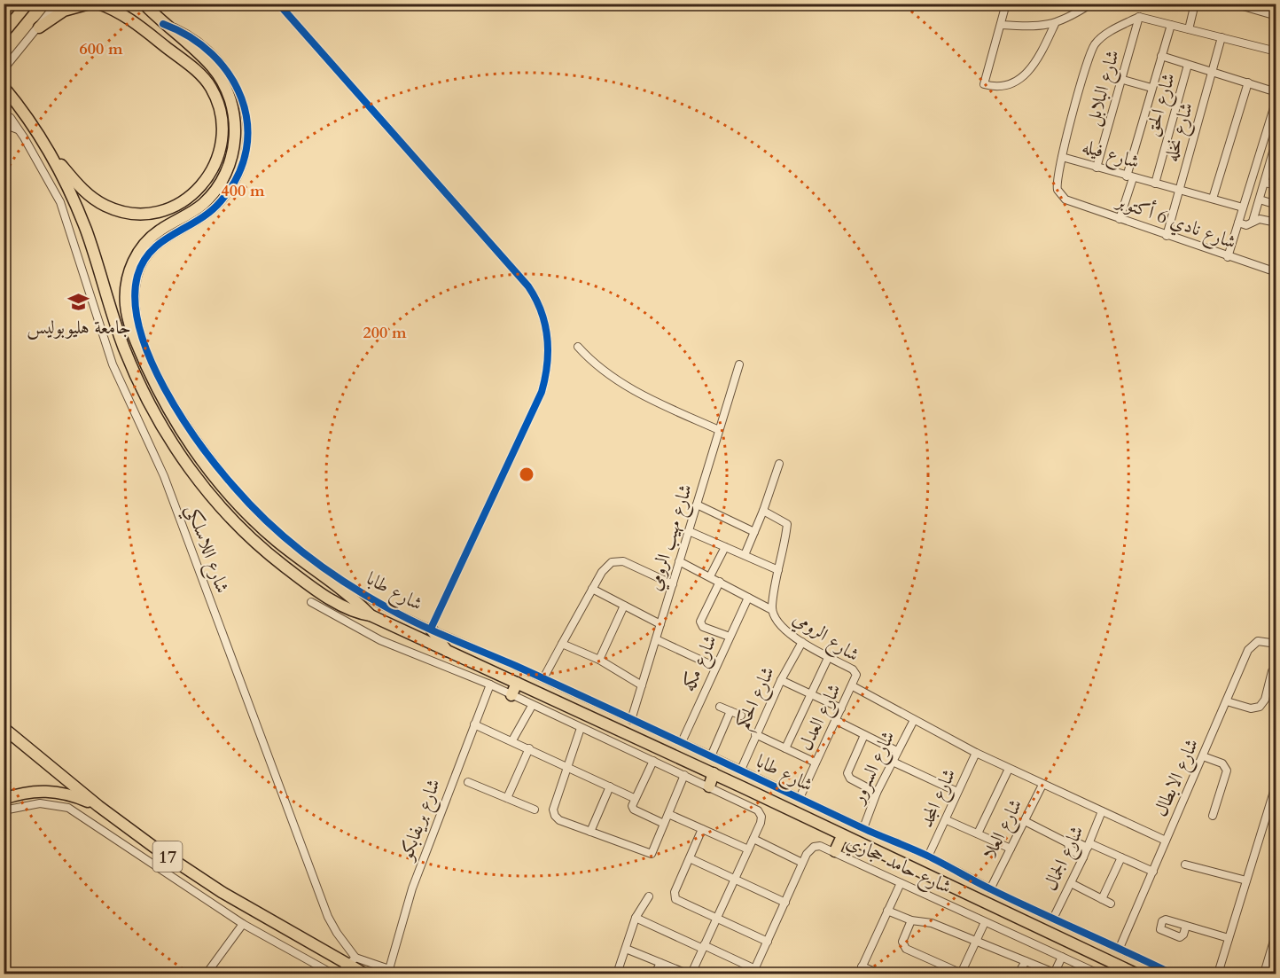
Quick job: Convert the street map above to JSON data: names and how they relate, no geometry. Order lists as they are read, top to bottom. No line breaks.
{"streets":{"highway":["17"],"street":["شارع البلابل","شارع الحق","شارع نخله","شارع فيله","شارع نادي 6 أكتوبر","شارع مهيب الرومي","شارع اللاسلكي","شارع طابا","شارع الرومي","شارع مكه","شارع الحكم","شارع العدل","شارع السرور","شارع الابطال","شارع المجد","شارع بريفابكو","شارع العلا","شارع الجمال","شارع حامد حجازي"]},"crossings":[["شارع البلابل","شارع فيله"],["شارع الحق","شارع فيله"],["شارع نخله","شارع فيله"],["شارع نخله","شارع نادي 6 أكتوبر"],["شارع فيله","شارع نادي 6 أكتوبر"],["شارع مهيب الرومي","شارع طابا"],["شارع اللاسلكي","شارع بريفابكو"],["شارع طابا","شارع مكه"],["شارع طابا","شارع الحكم"],["شارع طابا","شارع العدل"],["شارع طابا","شارع السرور"],["شارع طابا","شارع الابطال"],["شارع طابا","شارع المجد"],["شارع طابا","شارع العلا"],["شارع طابا","شارع الجمال"],["شارع الرومي","شارع الحكم"],["شارع الرومي","شارع العدل"]],"places":{"school or university":["جامعة هليوبوليس"]},"rings":["600 m","400 m","200 m"]}
